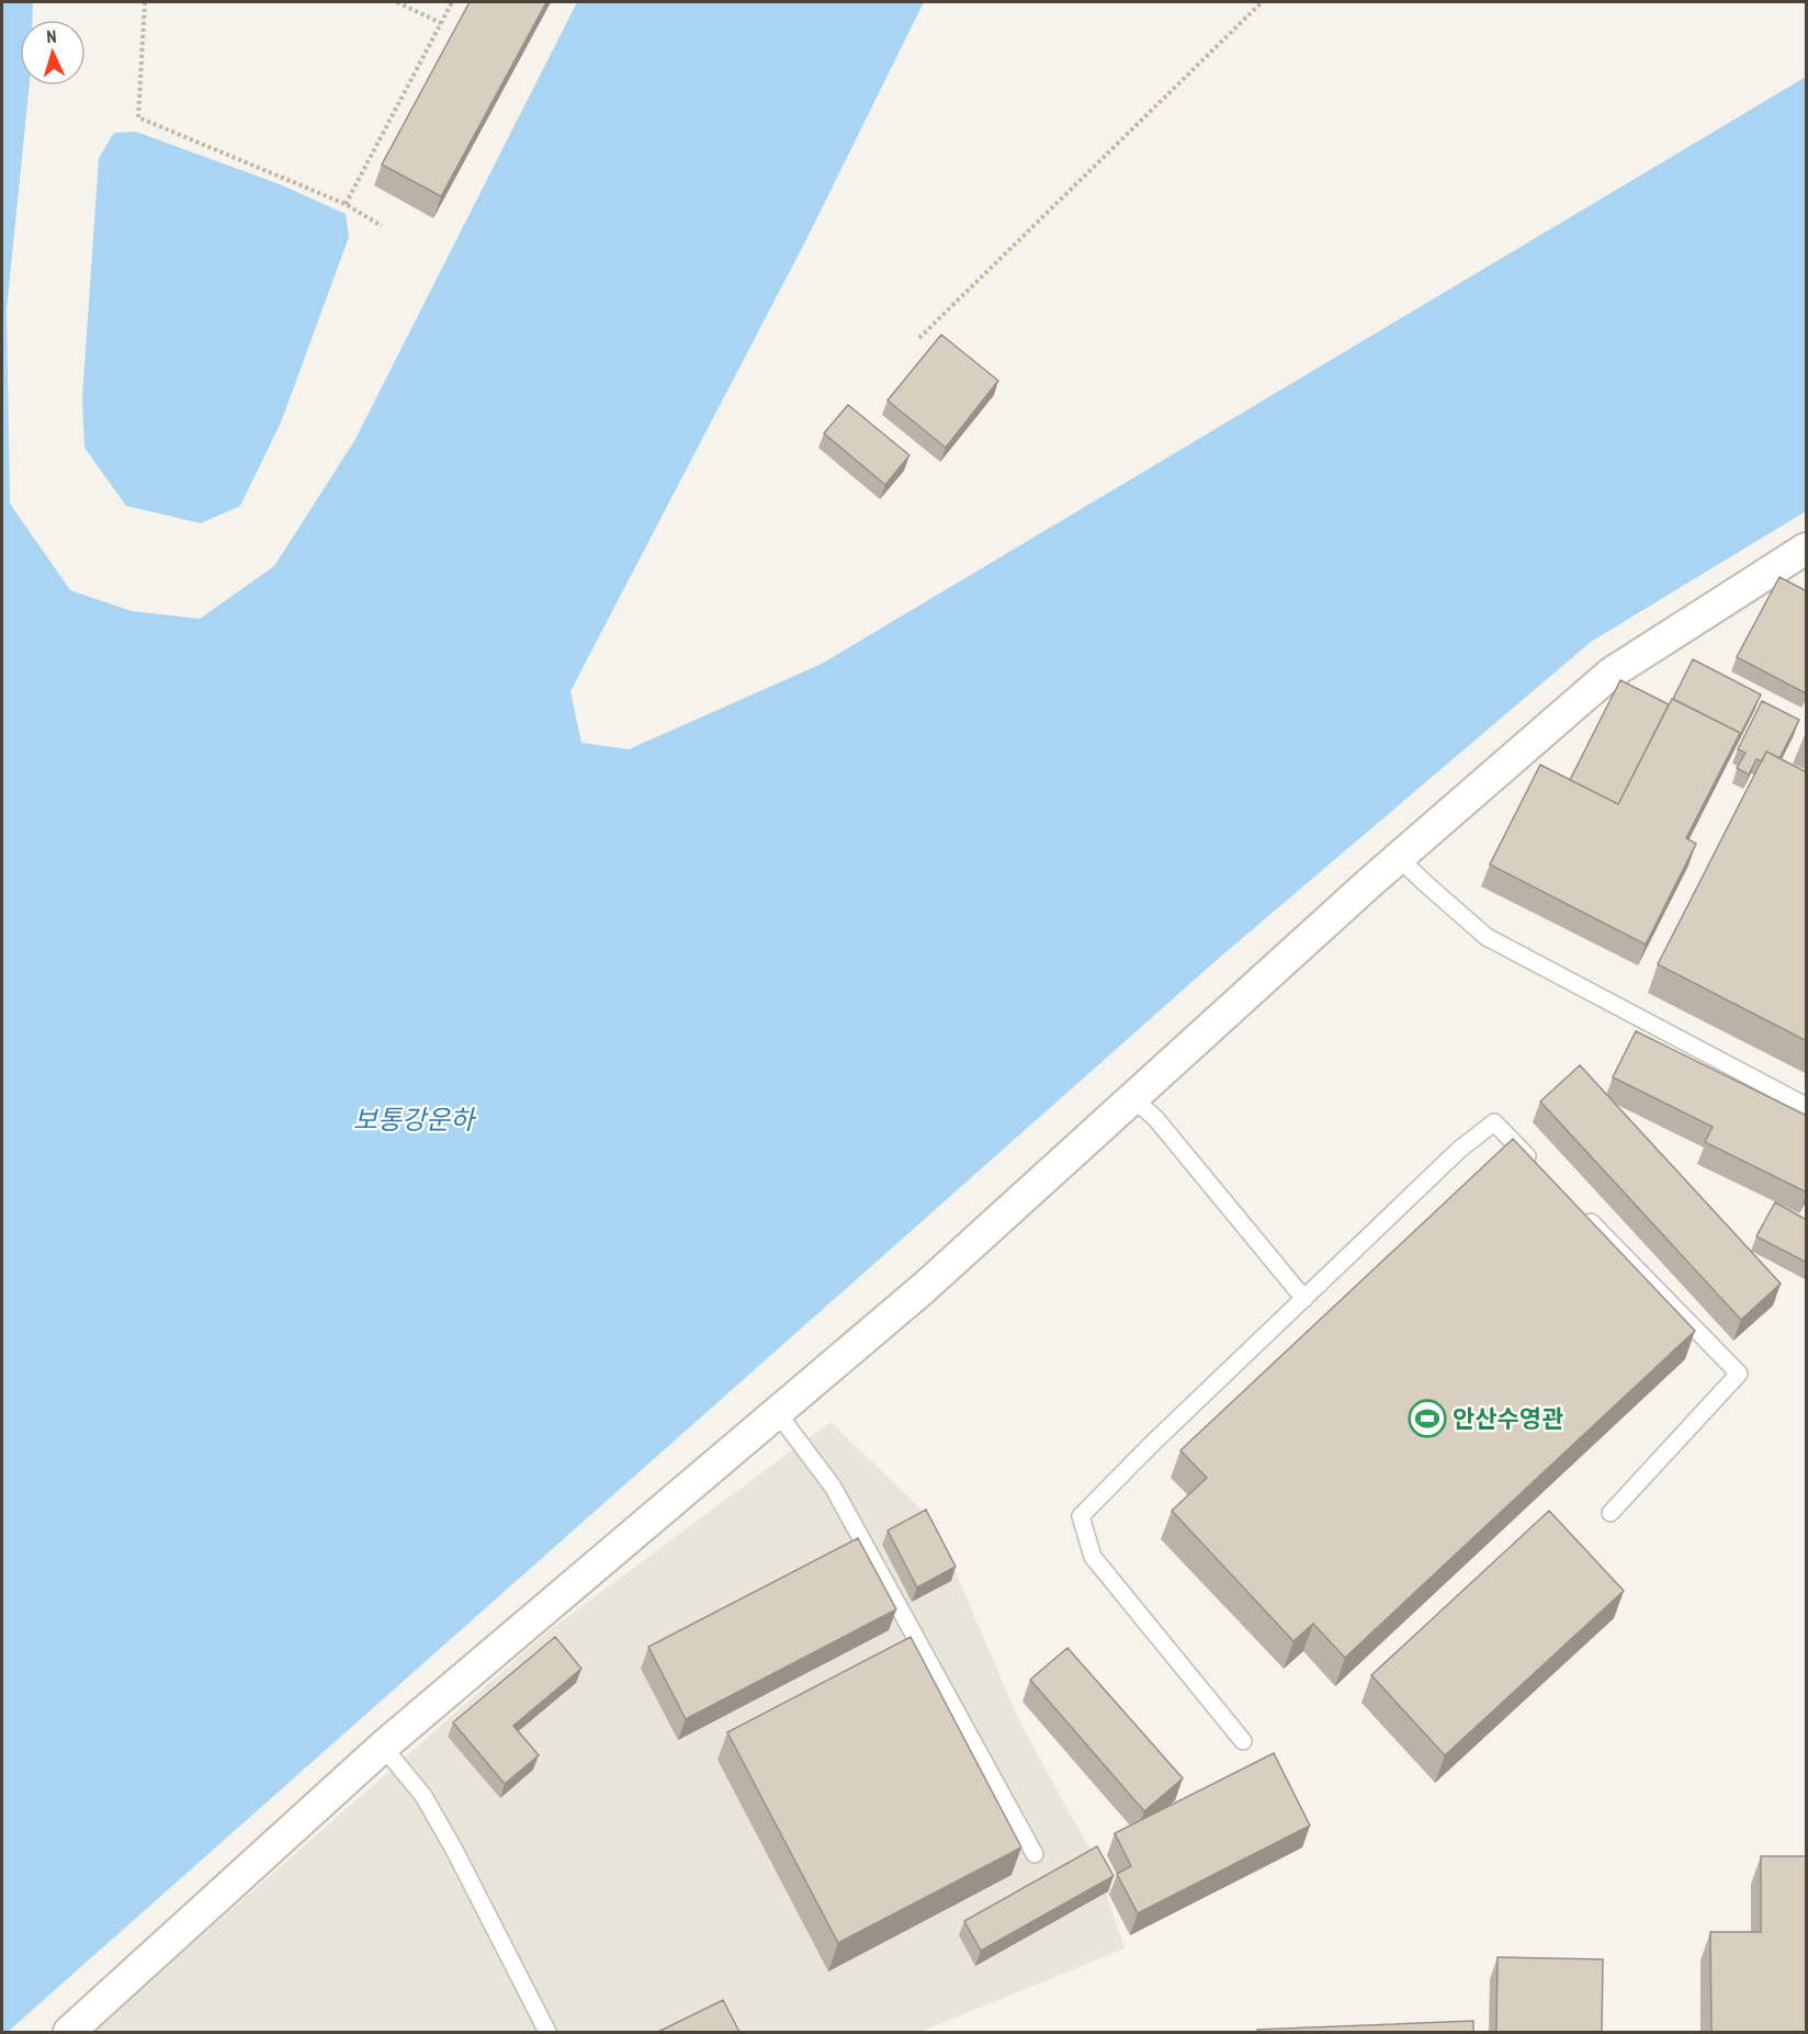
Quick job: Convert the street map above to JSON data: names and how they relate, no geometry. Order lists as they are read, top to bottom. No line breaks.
{"water":["보통강운하"],"places":{"sports":["안산수영관"]},"north":"top"}
